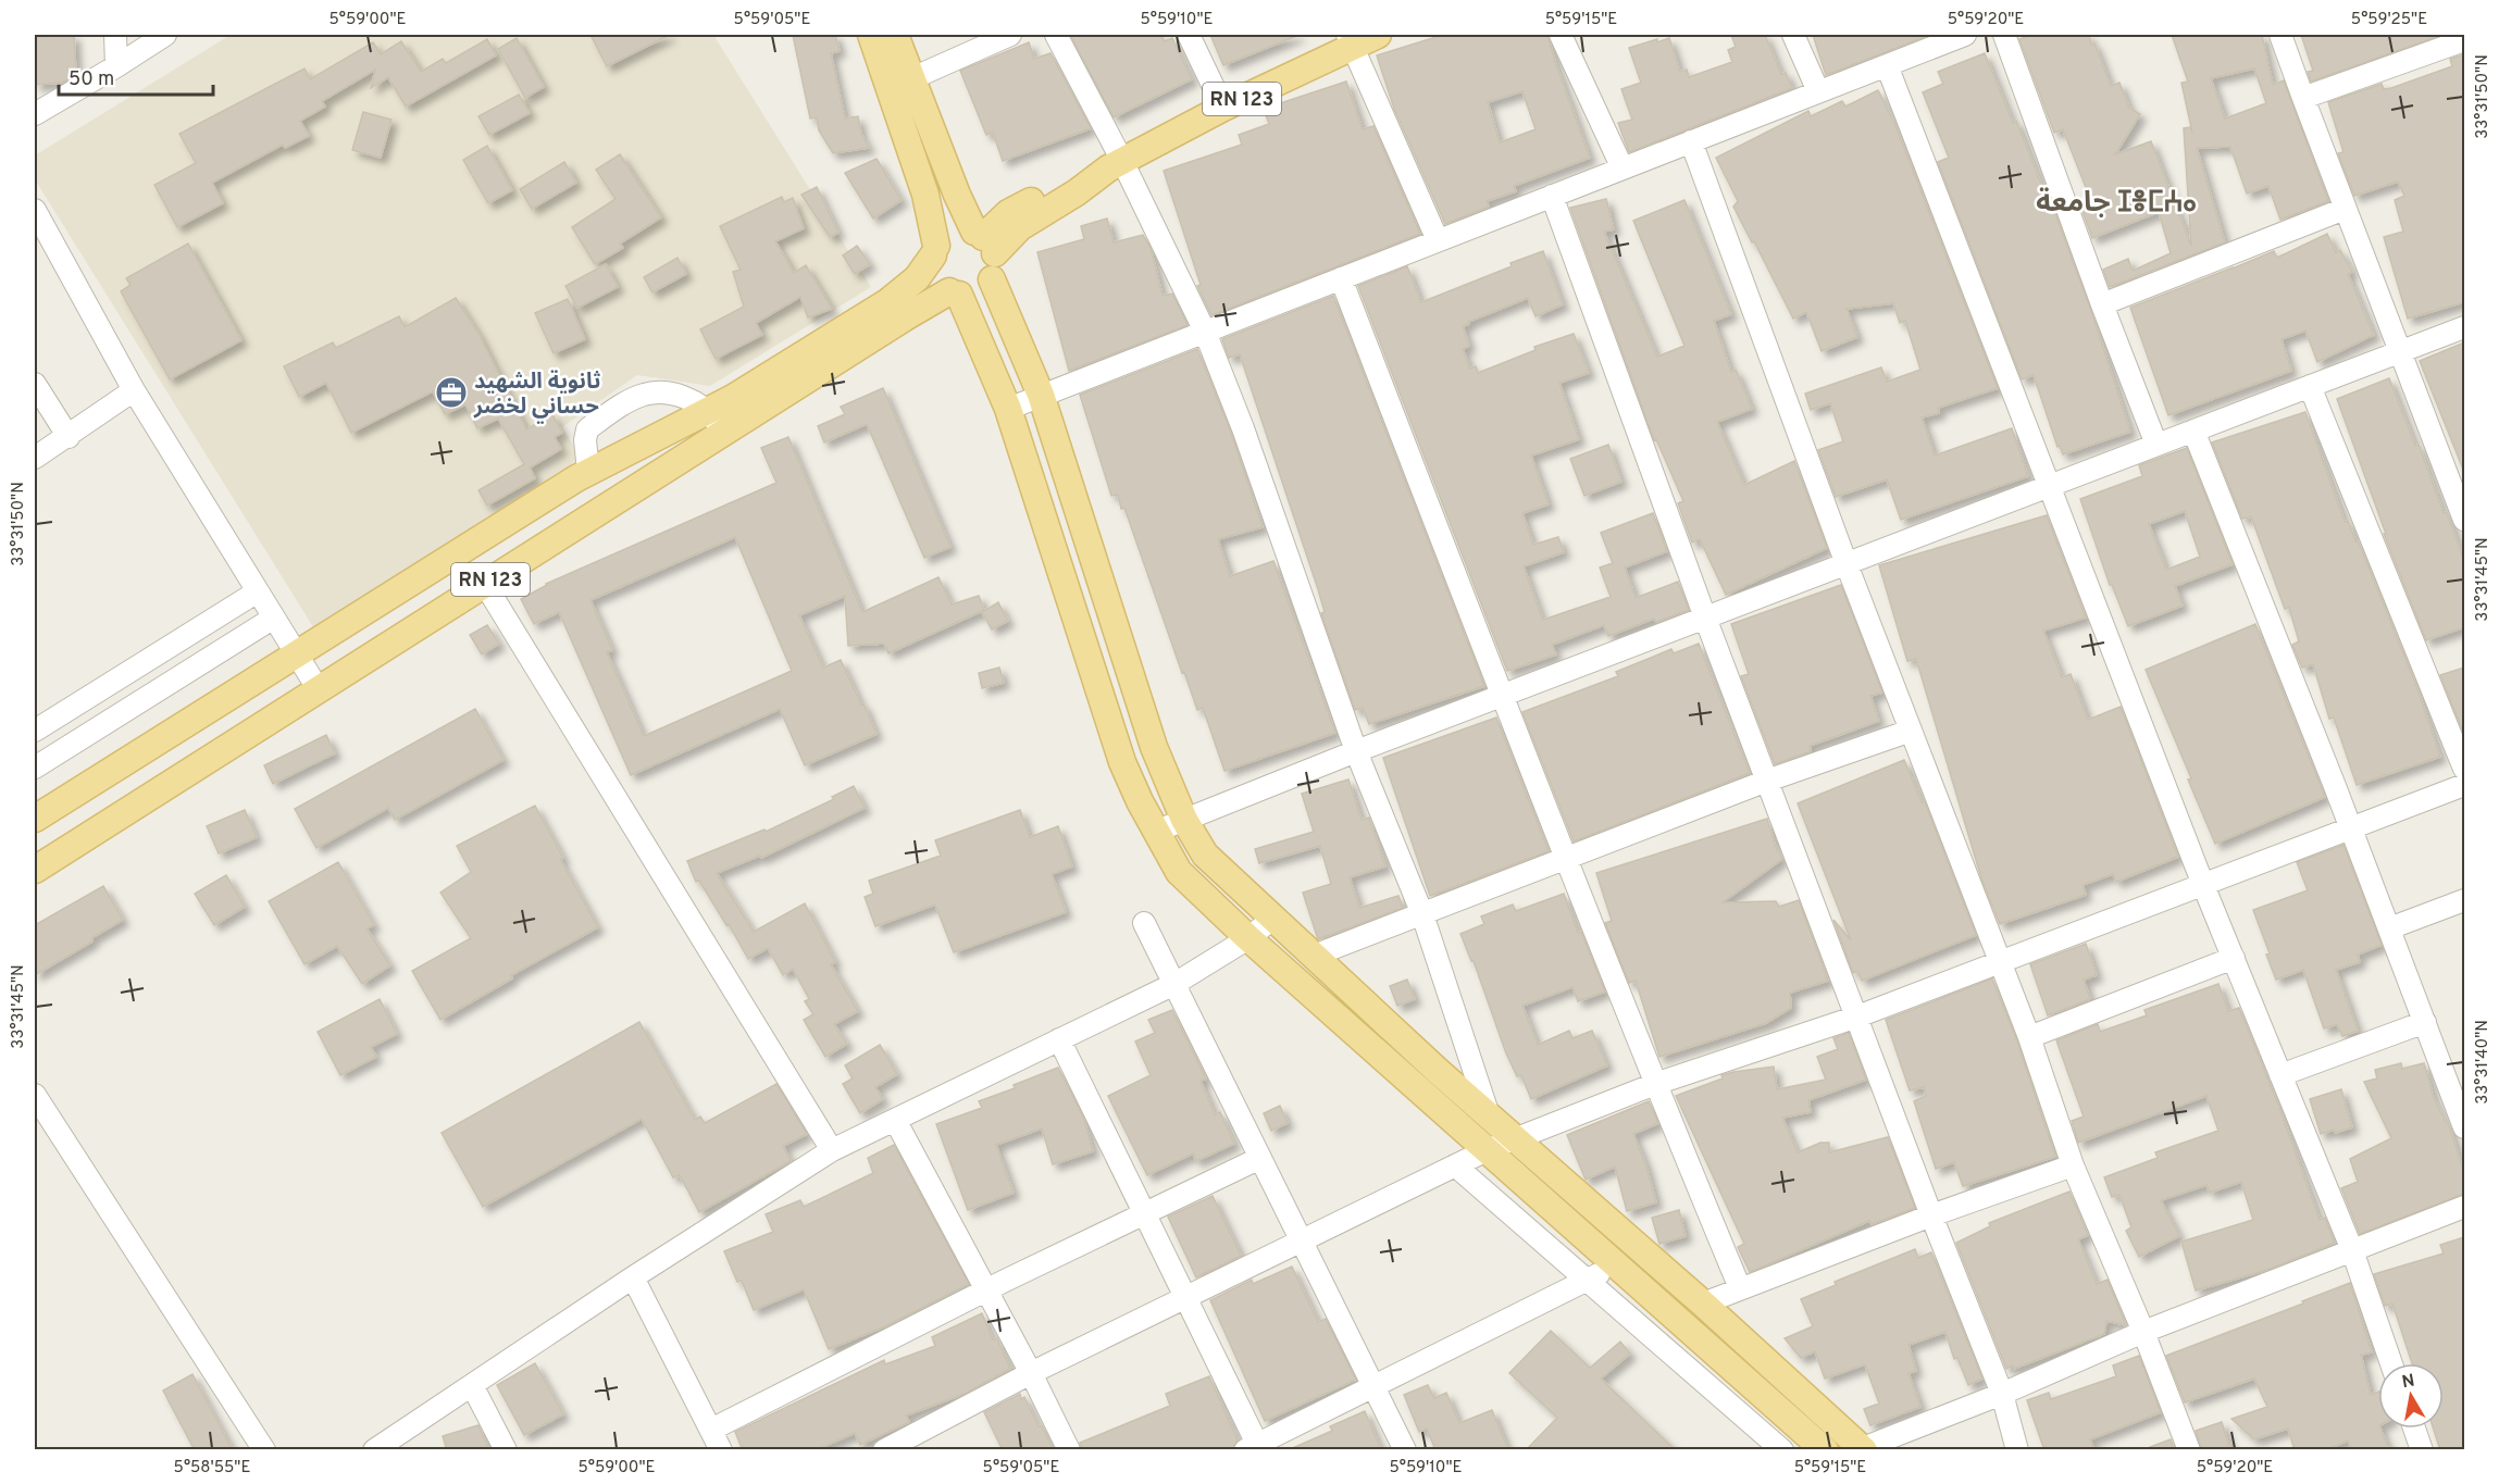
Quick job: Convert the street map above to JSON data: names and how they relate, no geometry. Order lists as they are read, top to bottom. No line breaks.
{"streets":{"main road":["RN 123"]},"districts":["جامعة ⵊⴻⵎⵄⴰ"],"places":{"office":["ثانوية الشهيد حساني لخضر"]},"scale_bar":"50 m","north":"top","coordinates":["5°59'00\"E","5°59'05\"E","5°59'10\"E","5°59'15\"E","5°59'20\"E","5°59'25\"E","33°31'50\"N","33°31'45\"N","33°31'40\"N","5°58'55\"E"]}
